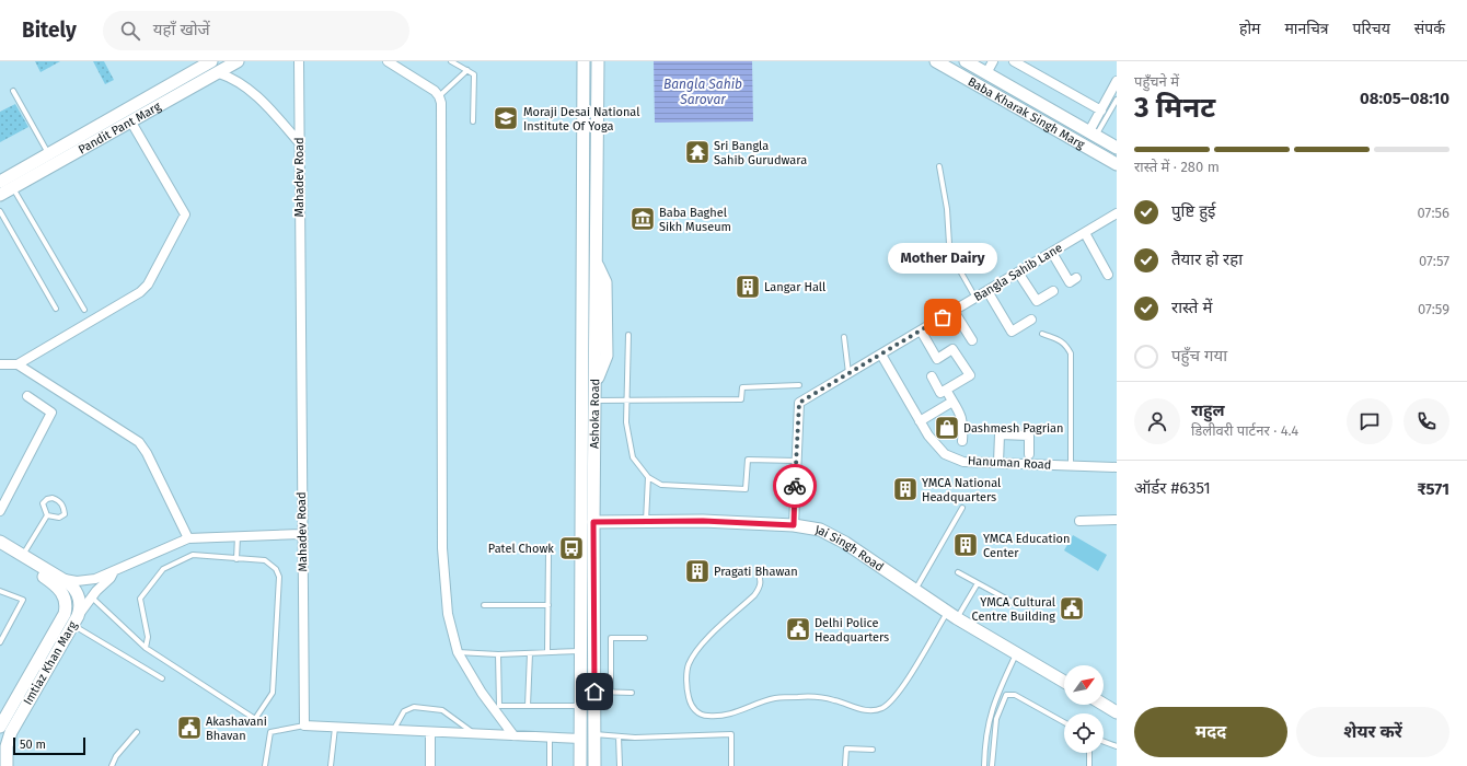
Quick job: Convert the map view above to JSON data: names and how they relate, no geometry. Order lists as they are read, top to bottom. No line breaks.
{"streets":{"main road":["Baba Kharak Singh Marg","Pandit Pant Marg","Ashoka Road","Jai Singh Road","Imtiaz Khan Marg"],"street":["Mahadev Road","Bangla Sahib Lane","Hanuman Road"]},"crossings":[["Mahadev Road","Imtiaz Khan Marg"],["Bangla Sahib Lane","Hanuman Road"],["Bangla Sahib Lane","Jai Singh Road"],["Ashoka Road","Jai Singh Road"]],"water":["Bangla Sahib Sarovar"],"places":{"school or university":["Moraji Desai National Institute Of Yoga"],"temple":["Sri Bangla Sahib Gurudwara"],"museum":["Baba Baghel Sikh Museum"],"building":["Langar Hall","YMCA National Headquarters","YMCA Education Center","Pragati Bhawan"],"other":["Mother Dairy"],"shop":["Dashmesh Pagrian"],"bus stop":["Patel Chowk"],"public building":["YMCA Cultural Centre Building","Delhi Police Headquarters","Akashavani Bhavan"]},"scale_bar":"50 m","north":"top right","page":{"header":"Bitely","search":"यहाँ खोजें","nav":["होम","मानचित्र","परिचय","संपर्क"],"heading":["3 मिनट","पहुँचने में","08:05–08:10"],"panel":["राहुल","डिलीवरी पार्टनर · 4.4","ऑर्डर #6351","₹571"],"bar":"रास्ते में · 280 m","list":[["पुष्टि हुई","07:56"],["तैयार हो रहा","07:57"],["रास्ते में","07:59"],"पहुँच गया"],"bubble":"Mother Dairy","buttons":["मदद","शेयर करें"],"scale":"50 m"}}
